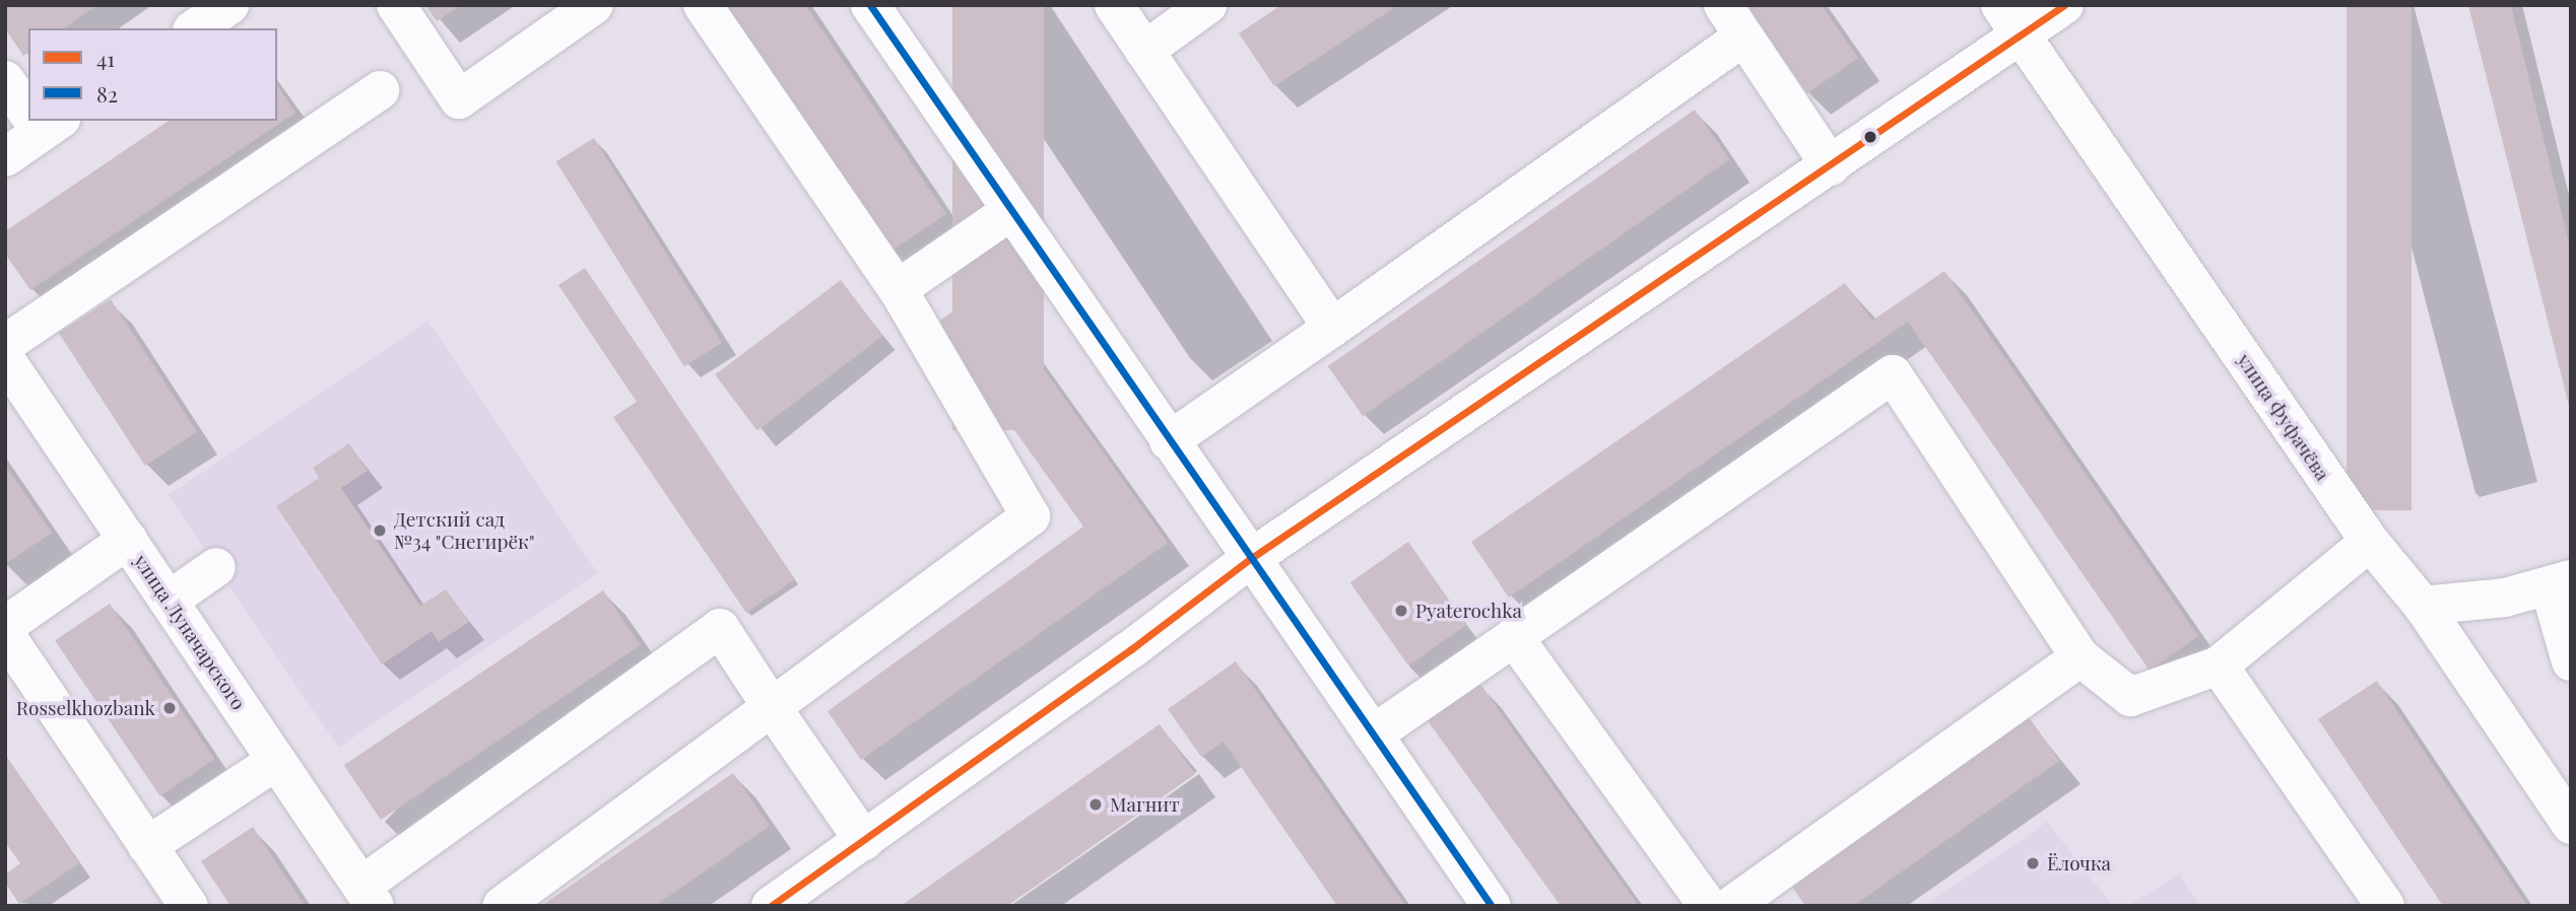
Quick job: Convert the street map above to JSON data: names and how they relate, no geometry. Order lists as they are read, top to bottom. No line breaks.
{"streets":{"street":["улица Фуфачёва","улица Луначарского"]},"places":["Детский сад №34 \"Снегирёк\"","Pyaterochka","Rosselkhozbank","Магнит","Ёлочка"],"lines":["transit line 41","transit line 82"],"legend":["41","82"]}
